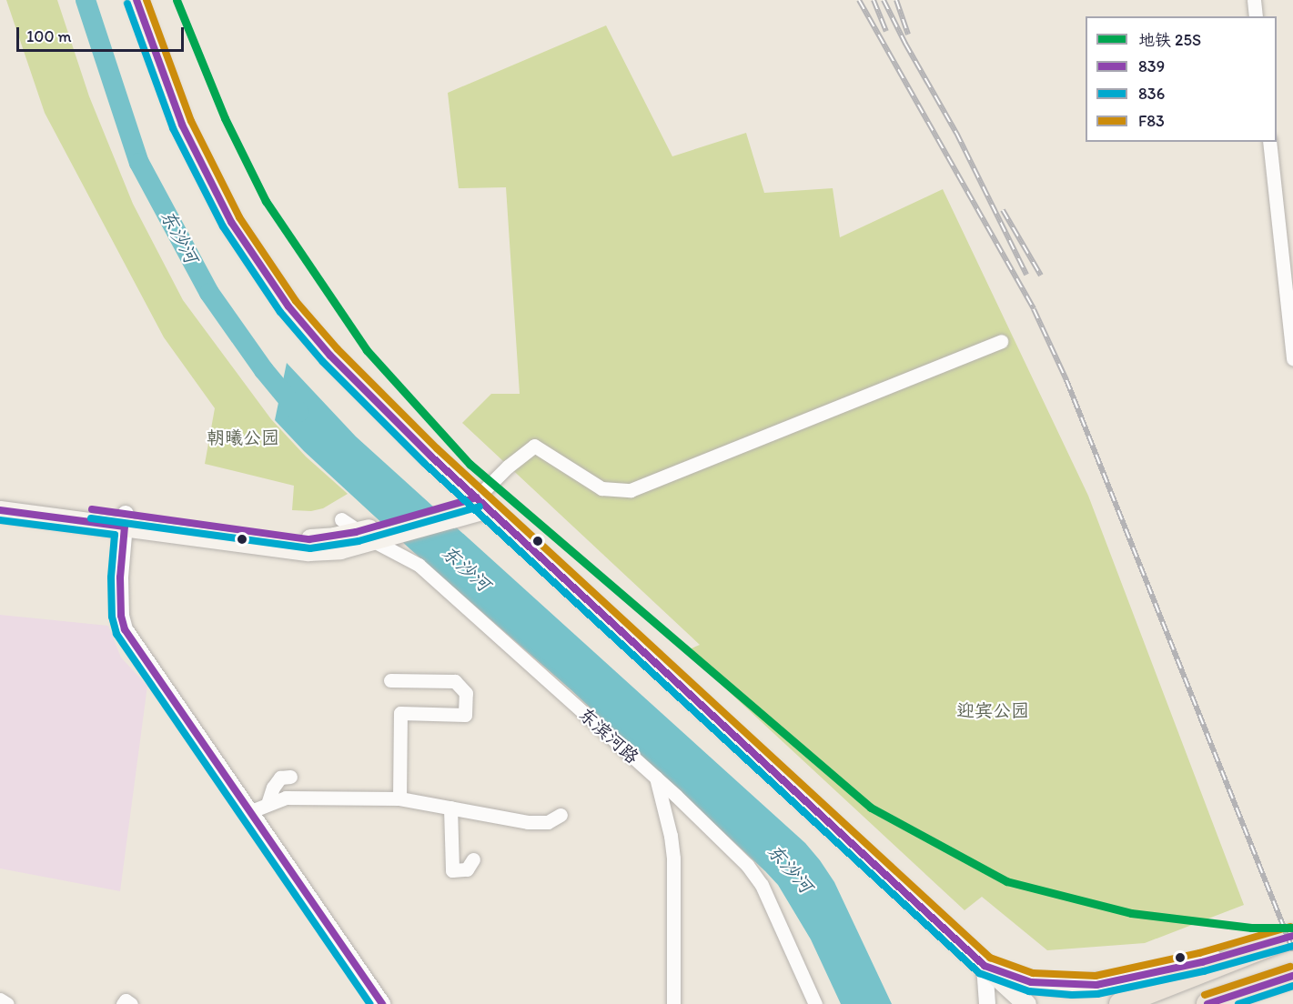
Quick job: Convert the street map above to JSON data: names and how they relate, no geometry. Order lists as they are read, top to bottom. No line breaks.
{"streets":{"street":["东滨河路"]},"water":["东沙河"],"parks":["朝曦公园","迎宾公园"],"lines":["metro line 25S","transit line 839","transit line F83","transit line 836"],"legend":["地铁 25S","839","836","F83"],"scale_bar":"100 m"}
